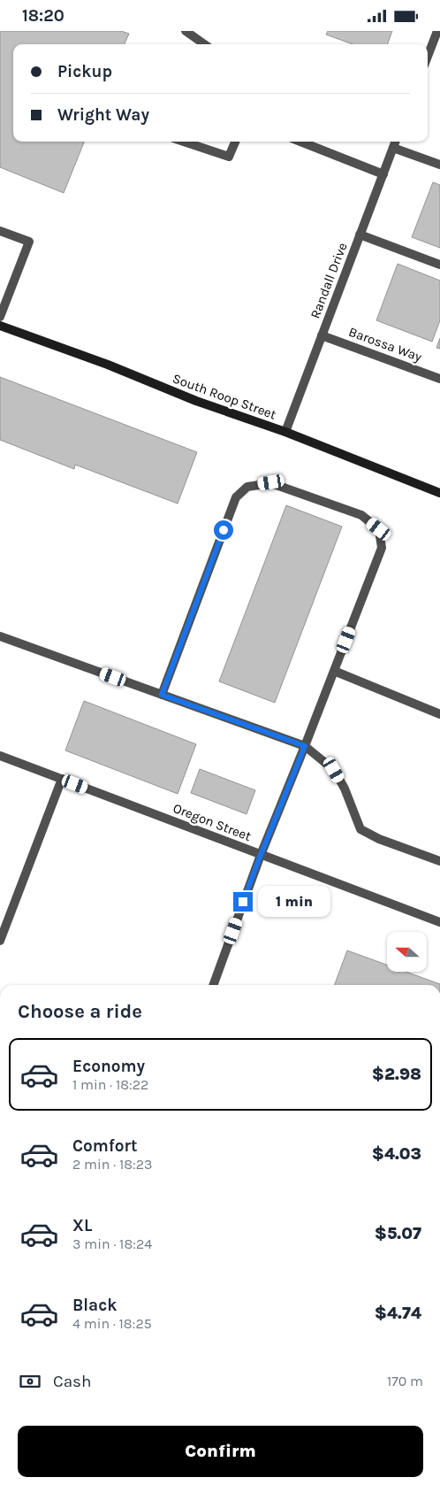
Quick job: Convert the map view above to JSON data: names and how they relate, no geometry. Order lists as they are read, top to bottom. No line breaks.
{"streets":{"street":["Randall Drive","Barossa Way","South Roop Street","Oregon Street"]},"crossings":[["Randall Drive","Barossa Way"],["Randall Drive","South Roop Street"]],"north":"left","page":{"status":"18:20","banner":["Pickup","Wright Way"],"bubble":"1 min","heading":"Choose a ride","list":[{"name":"Economy","note":"1 min · 18:22","value":"$2.98"},{"name":"Comfort","note":"2 min · 18:23","value":"$4.03"},{"name":"XL","note":"3 min · 18:24","value":"$5.07"},{"name":"Black","note":"4 min · 18:25","value":"$4.74"}],"pay":["Cash","170 m"],"buttons":"Confirm"}}
